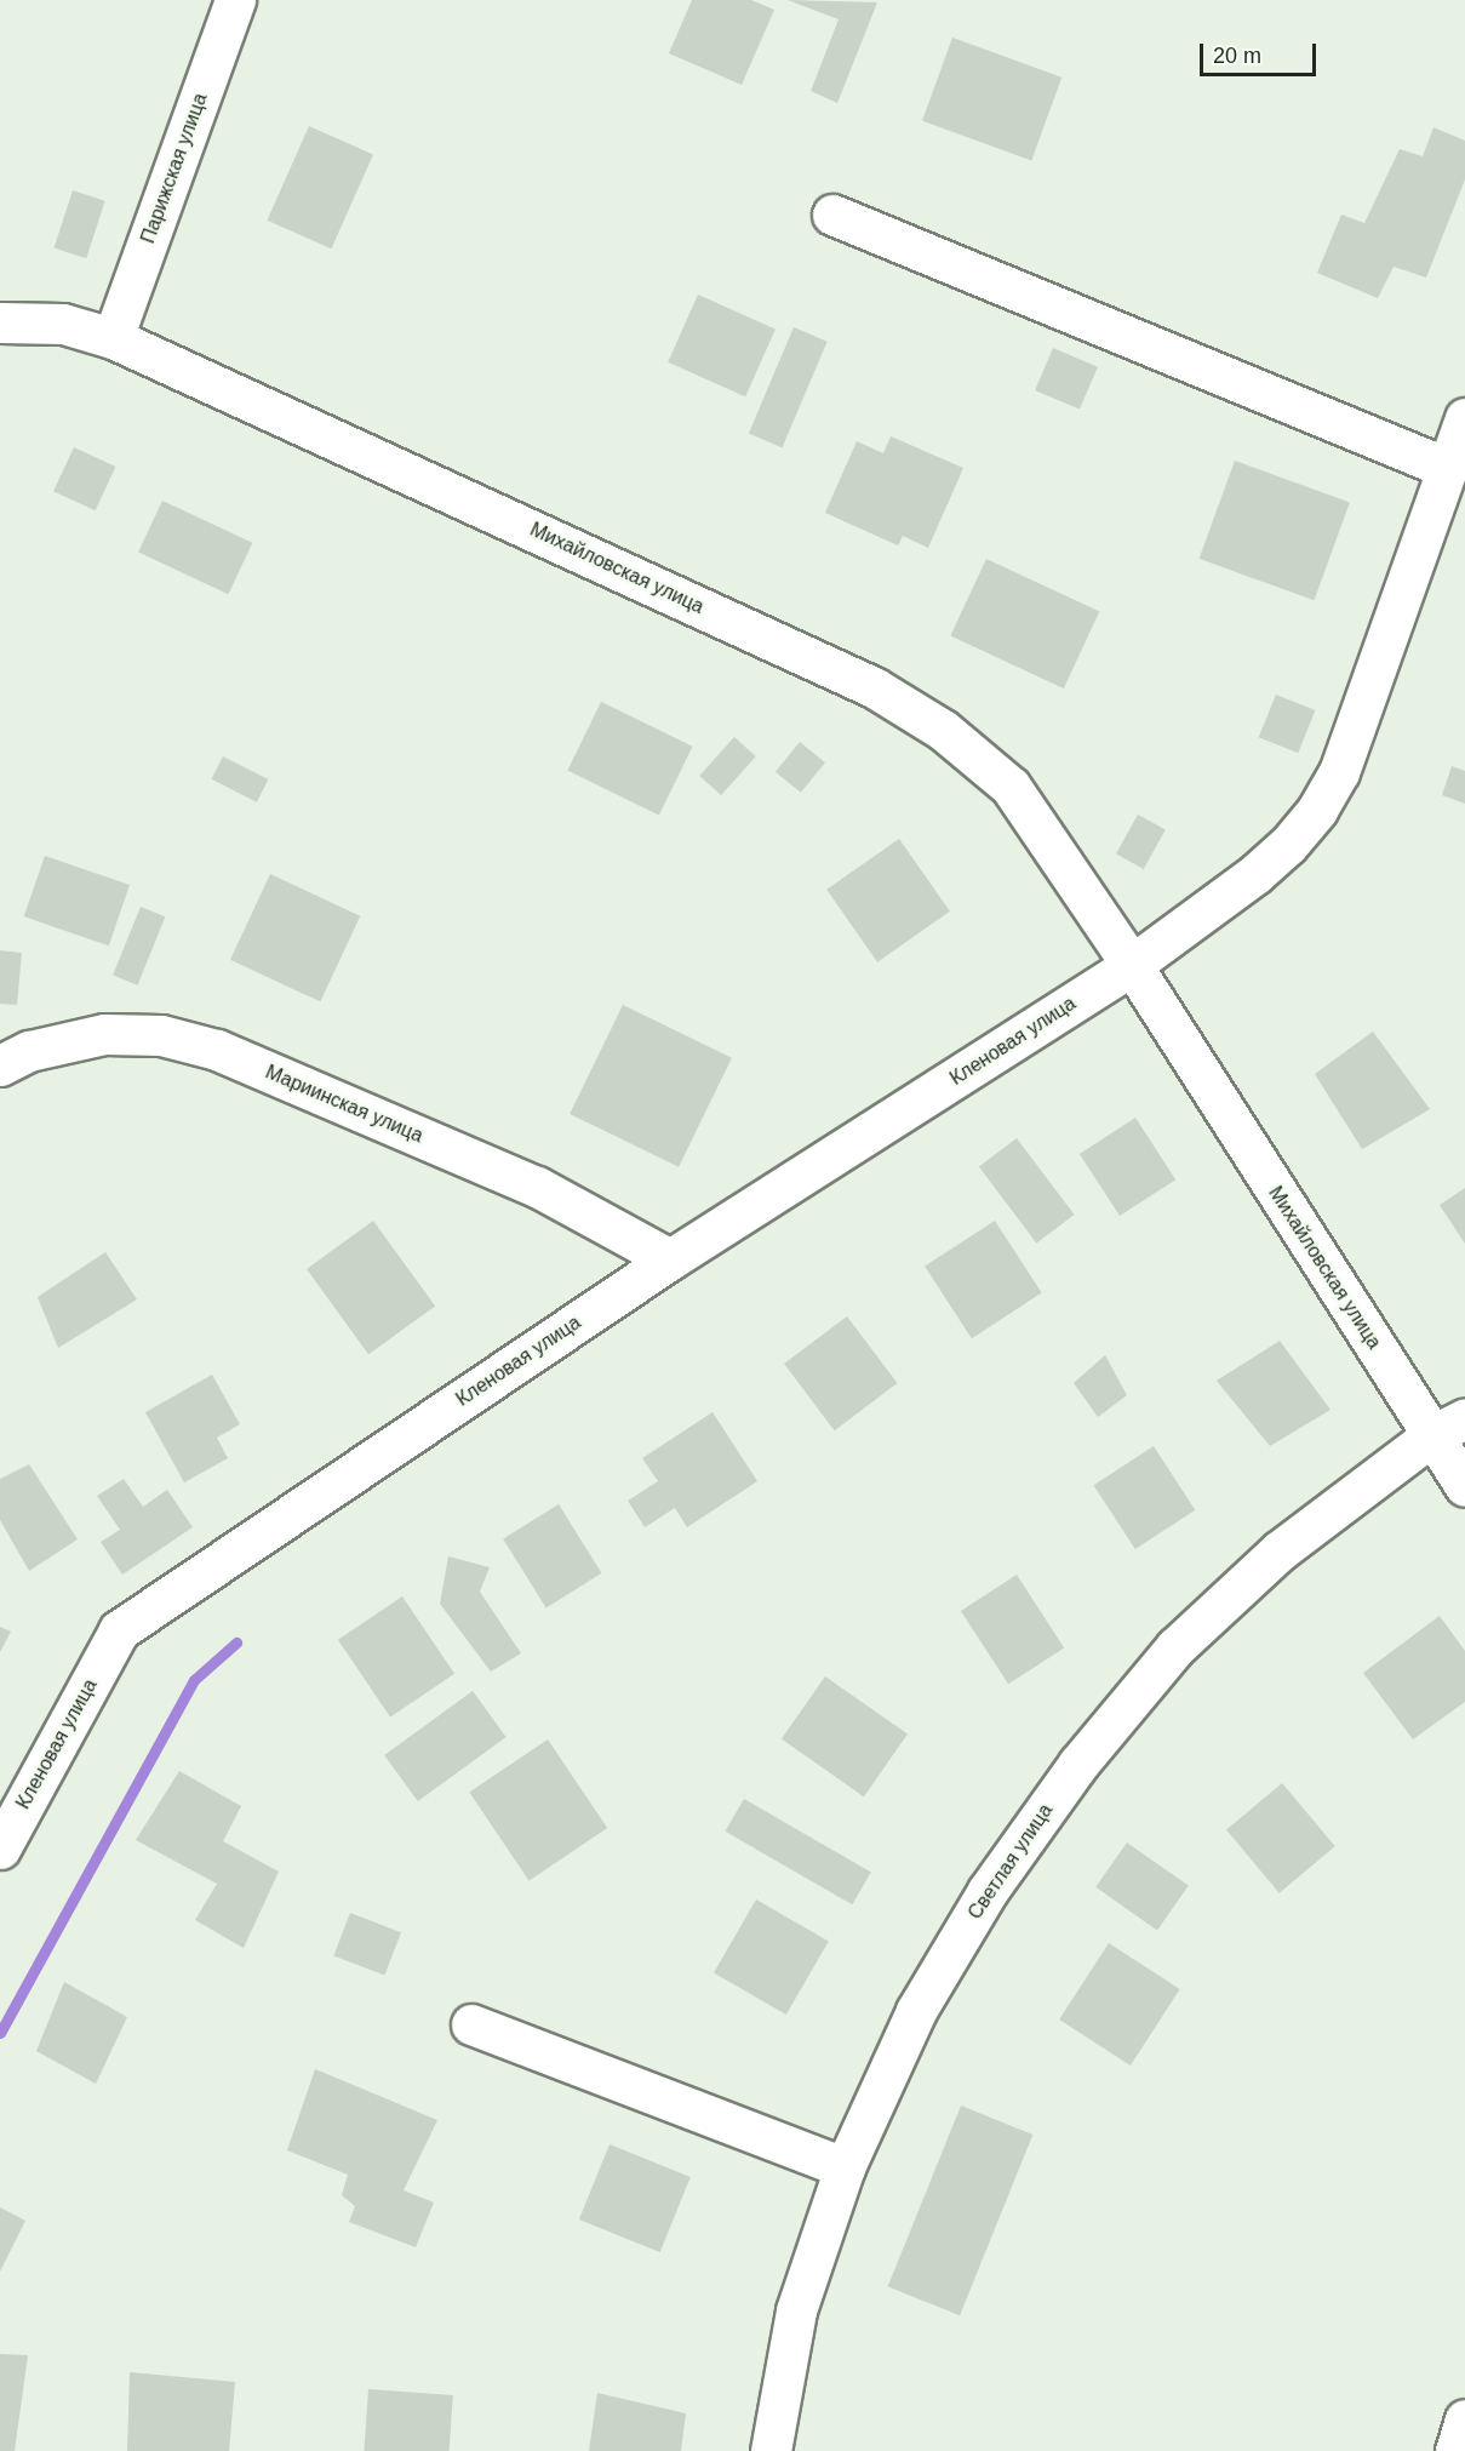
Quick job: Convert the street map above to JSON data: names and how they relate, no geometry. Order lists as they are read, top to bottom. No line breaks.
{"streets":{"street":["Парижская улица","Михайловская улица","Кленовая улица","Мариинская улица","Светлая улица"]},"crossings":[["Парижская улица","Михайловская улица"],["Михайловская улица","Кленовая улица"],["Михайловская улица","Светлая улица"],["Кленовая улица","Мариинская улица"]],"scale_bar":"20 m"}
